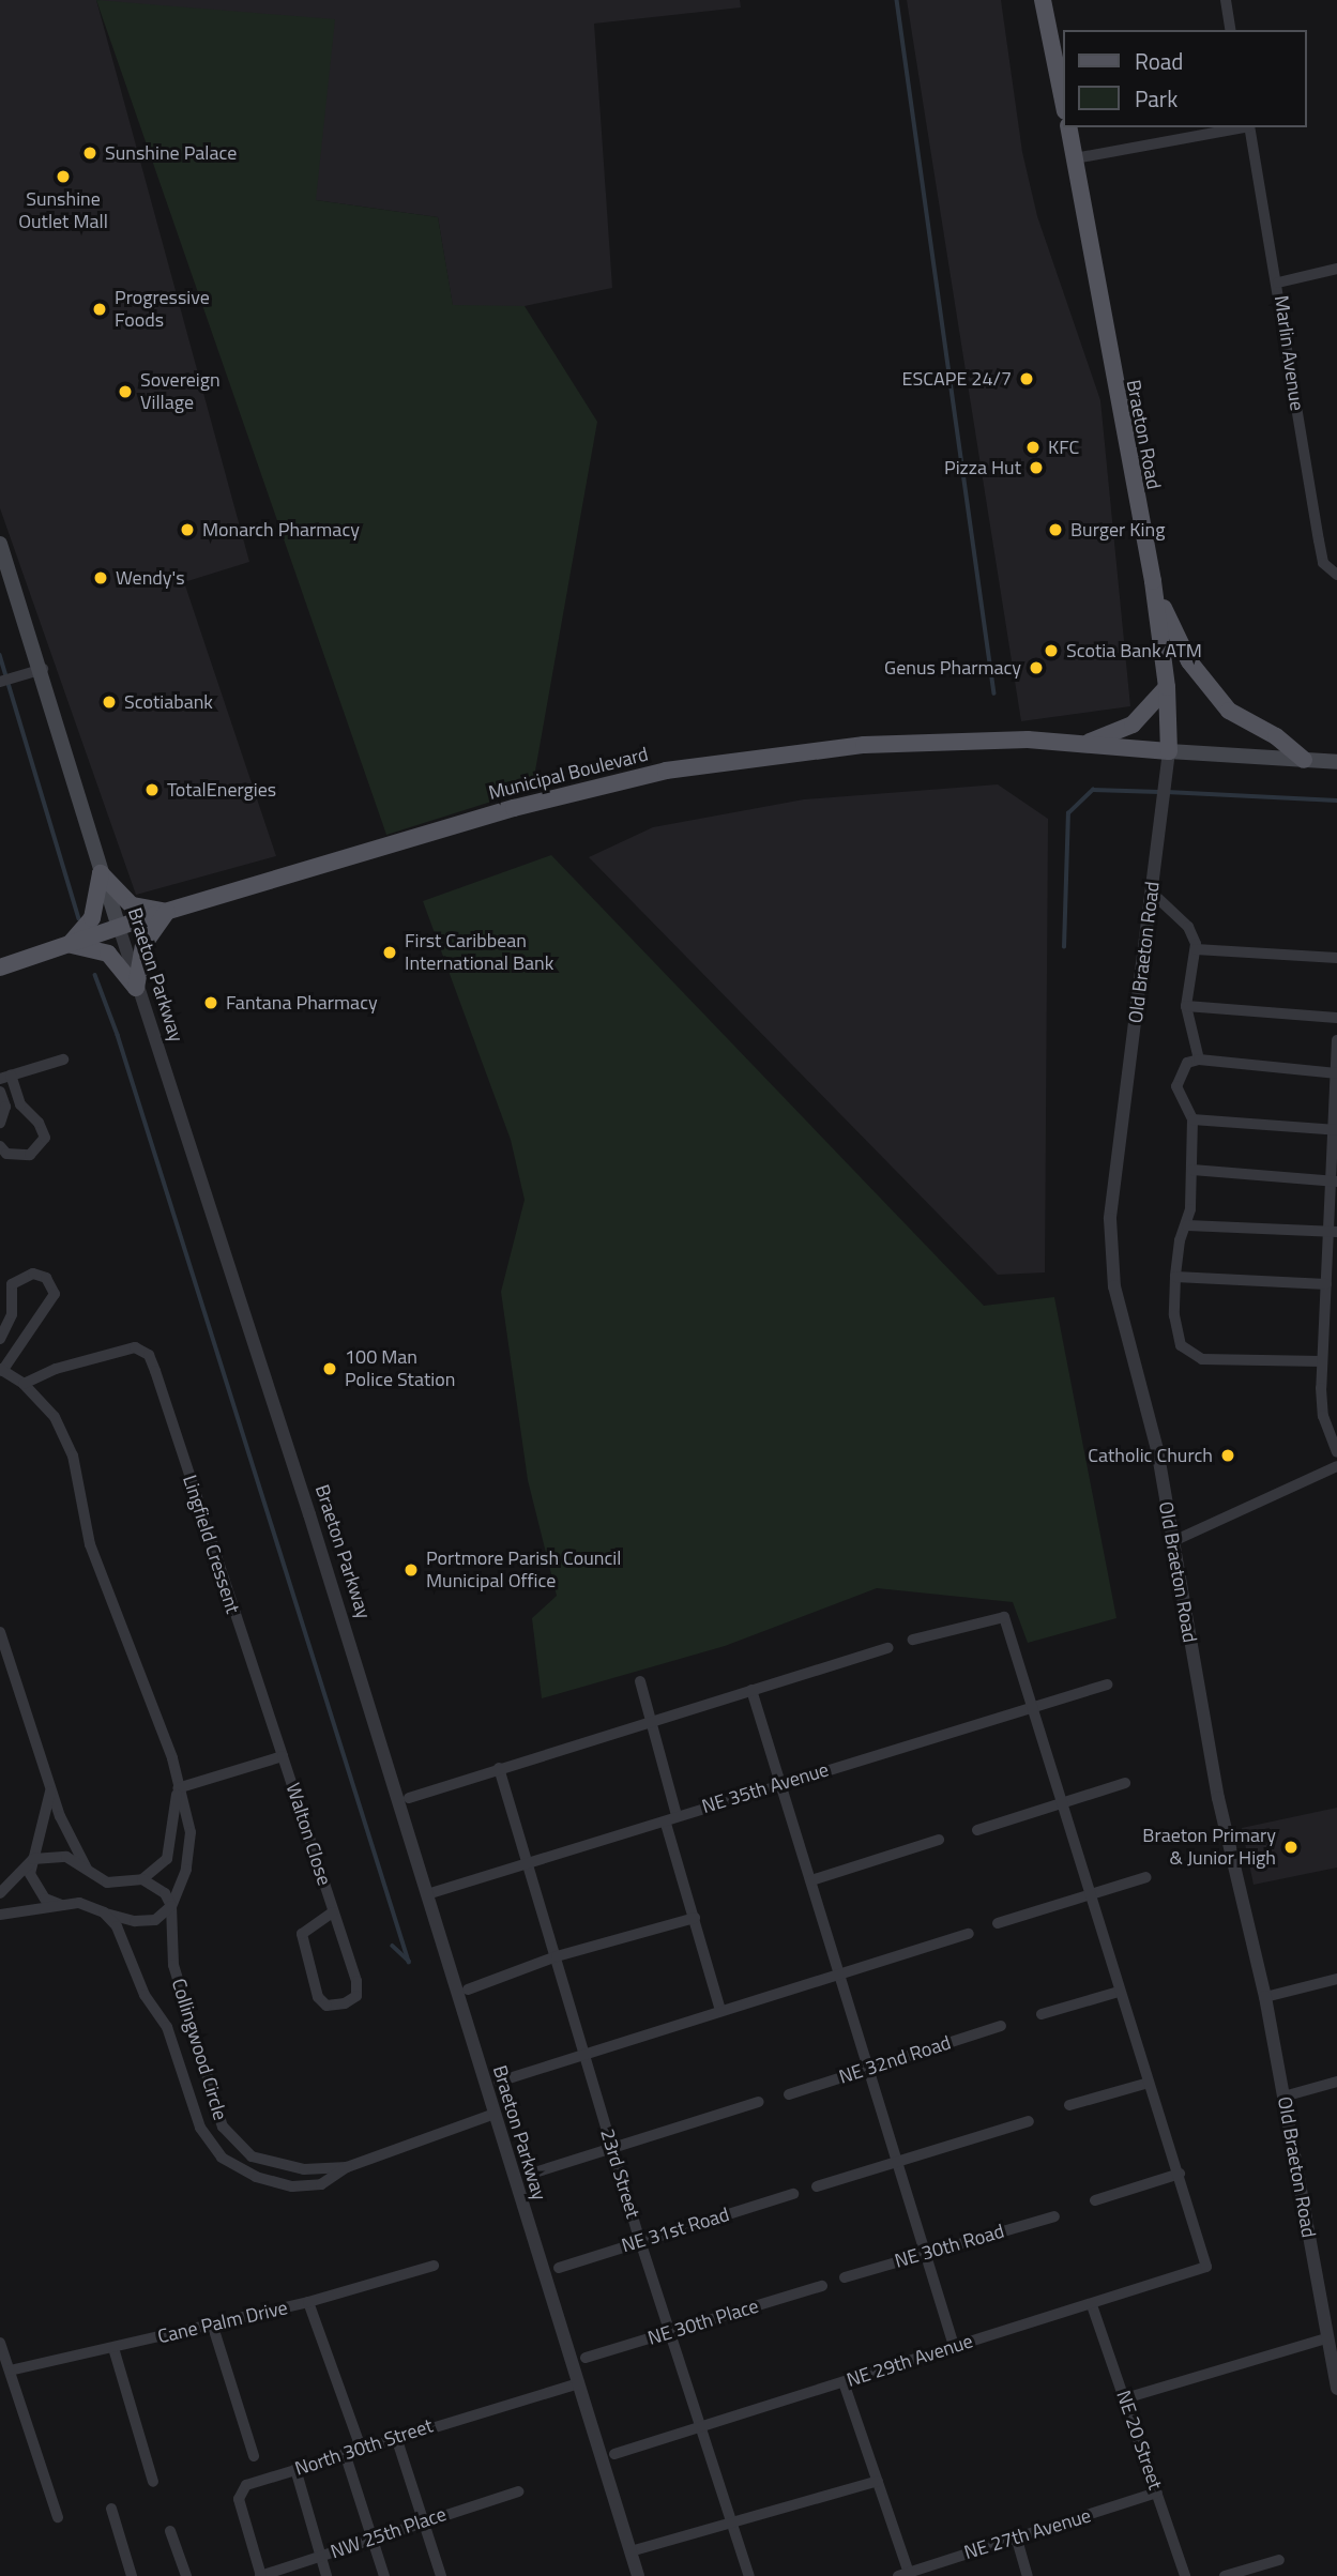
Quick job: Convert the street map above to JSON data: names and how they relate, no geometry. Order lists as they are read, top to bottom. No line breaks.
{"streets":{"main road":["Braeton Road","Municipal Boulevard","Braeton Parkway"],"street":["Marlin Avenue","Old Braeton Road","Lingfield Cressent","NE 35th Avenue","Walton Close","Collingwood Circle","NE 32nd Road","23rd Street","NE 31st Road","NE 30th Road","Cane Palm Drive","NE 30th Place","NE 29th Avenue","NE 20 Street","North 30th Street","NW 25th Place","NE 27th Avenue"]},"crossings":[["Braeton Road","Municipal Boulevard"],["Braeton Road","Old Braeton Road"],["Municipal Boulevard","Old Braeton Road"],["Municipal Boulevard","Braeton Parkway"],["Braeton Parkway","NE 35th Avenue"],["Braeton Parkway","North 30th Street"],["Lingfield Cressent","Walton Close"],["Lingfield Cressent","Collingwood Circle"],["NE 35th Avenue","23rd Street"],["23rd Street","NE 31st Road"],["23rd Street","NE 30th Place"],["23rd Street","NE 29th Avenue"],["NE 29th Avenue","NE 20 Street"],["NE 20 Street","NE 27th Avenue"],["North 30th Street","NW 25th Place"]],"places":["Sunshine Palace","Sunshine Outlet Mall","Progressive Foods","ESCAPE 24/7","Sovereign Village","KFC","Pizza Hut","Monarch Pharmacy","Burger King","Wendy's","Scotia Bank ATM","Genus Pharmacy","Scotiabank","TotalEnergies","First Caribbean International Bank","Fantana Pharmacy","100 Man Police Station","Catholic Church","Portmore Parish Council Municipal Office","Braeton Primary & Junior High"],"legend":["Road","Park"]}
